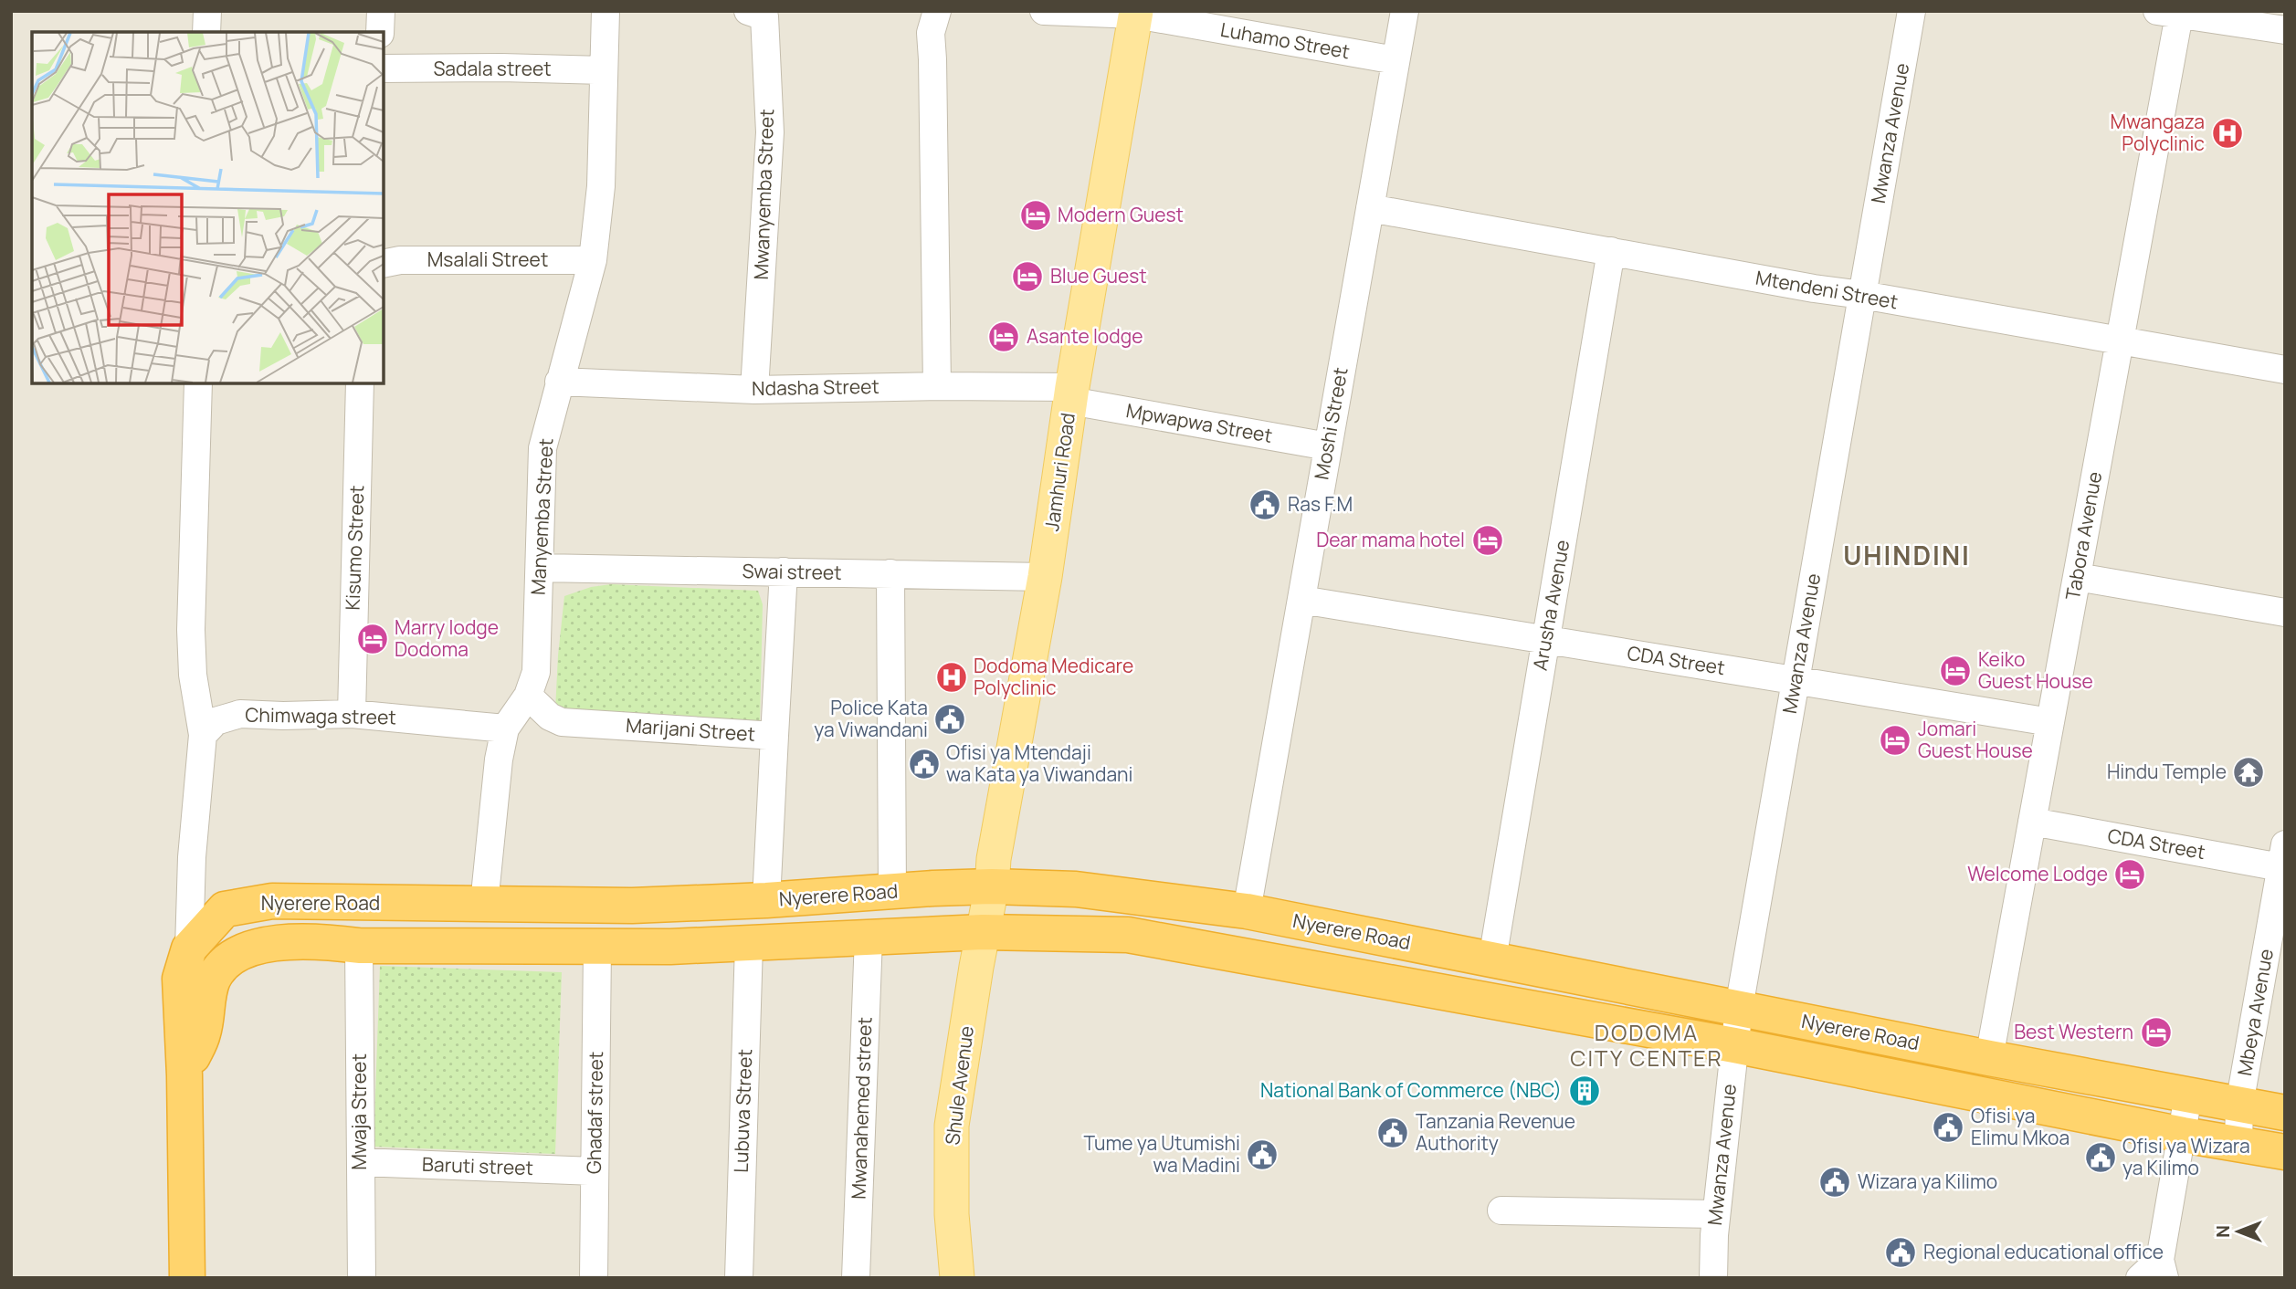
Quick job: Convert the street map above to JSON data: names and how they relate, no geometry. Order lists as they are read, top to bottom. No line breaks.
{"streets":{"highway":["Nyerere Road"],"main road":["Jamhuri Road","Shule Avenue"],"street":["Luhamo Street","Sadala street","Mwanza Avenue","Mwanyemba Street","Msalali Street","Mtendeni Street","Ndasha Street","Mpwapwa Street","Moshi Street","Manyemba Street","Tabora Avenue","Kisumo Street","Swai street","Arusha Avenue","CDA Street","Chimwaga street","Marijani Street","Mbeya Avenue","Mwanahemed street","Lubuva Street","Mwaja Street","Ghadaf street","Baruti street"]},"crossings":[["Luhamo Street","Moshi Street"],["Luhamo Street","Jamhuri Road"],["Sadala street","Manyemba Street"],["Mwanza Avenue","Mtendeni Street"],["Mwanza Avenue","CDA Street"],["Mwanza Avenue","Nyerere Road"],["Mwanyemba Street","Ndasha Street"],["Msalali Street","Manyemba Street"],["Mtendeni Street","Moshi Street"],["Mtendeni Street","Tabora Avenue"],["Mtendeni Street","Arusha Avenue"],["Ndasha Street","Mpwapwa Street"],["Ndasha Street","Jamhuri Road"],["Ndasha Street","Manyemba Street"],["Mpwapwa Street","Moshi Street"],["Mpwapwa Street","Jamhuri Road"],["Moshi Street","CDA Street"],["Moshi Street","Nyerere Road"],["Jamhuri Road","Swai street"],["Jamhuri Road","Nyerere Road"],["Jamhuri Road","Shule Avenue"],["Manyemba Street","Swai street"],["Manyemba Street","Chimwaga street"],["Manyemba Street","Marijani Street"],["Manyemba Street","Nyerere Road"],["Tabora Avenue","CDA Street"],["Tabora Avenue","Nyerere Road"],["Kisumo Street","Chimwaga street"],["Arusha Avenue","CDA Street"],["Arusha Avenue","Nyerere Road"],["CDA Street","Mbeya Avenue"],["Marijani Street","Nyerere Road"],["Nyerere Road","Mbeya Avenue"],["Nyerere Road","Shule Avenue"],["Nyerere Road","Mwanahemed street"],["Nyerere Road","Lubuva Street"],["Nyerere Road","Mwaja Street"],["Nyerere Road","Ghadaf street"],["Mwaja Street","Baruti street"],["Ghadaf street","Baruti street"]],"districts":["UHINDINI","DODOMA CITY CENTER"],"places":{"hospital":["Mwangaza Polyclinic","Dodoma Medicare Polyclinic"],"hotel":["Modern Guest","Blue Guest","Asante lodge","Dear mama hotel","Marry lodge Dodoma","Keiko Guest House","Jomari Guest House","Welcome Lodge","Best Western"],"public building":["Ras F.M","Police Kata ya Viwandani","Ofisi ya Mtendaji wa Kata ya Viwandani","Ofisi ya Elimu Mkoa","Tanzania Revenue Authority","Tume ya Utumishi wa Madini","Ofisi ya Wizara ya Kilimo","Wizara ya Kilimo","Regional educational office"],"temple":["Hindu Temple"],"building":["National Bank of Commerce (NBC)"]},"north":"left"}
